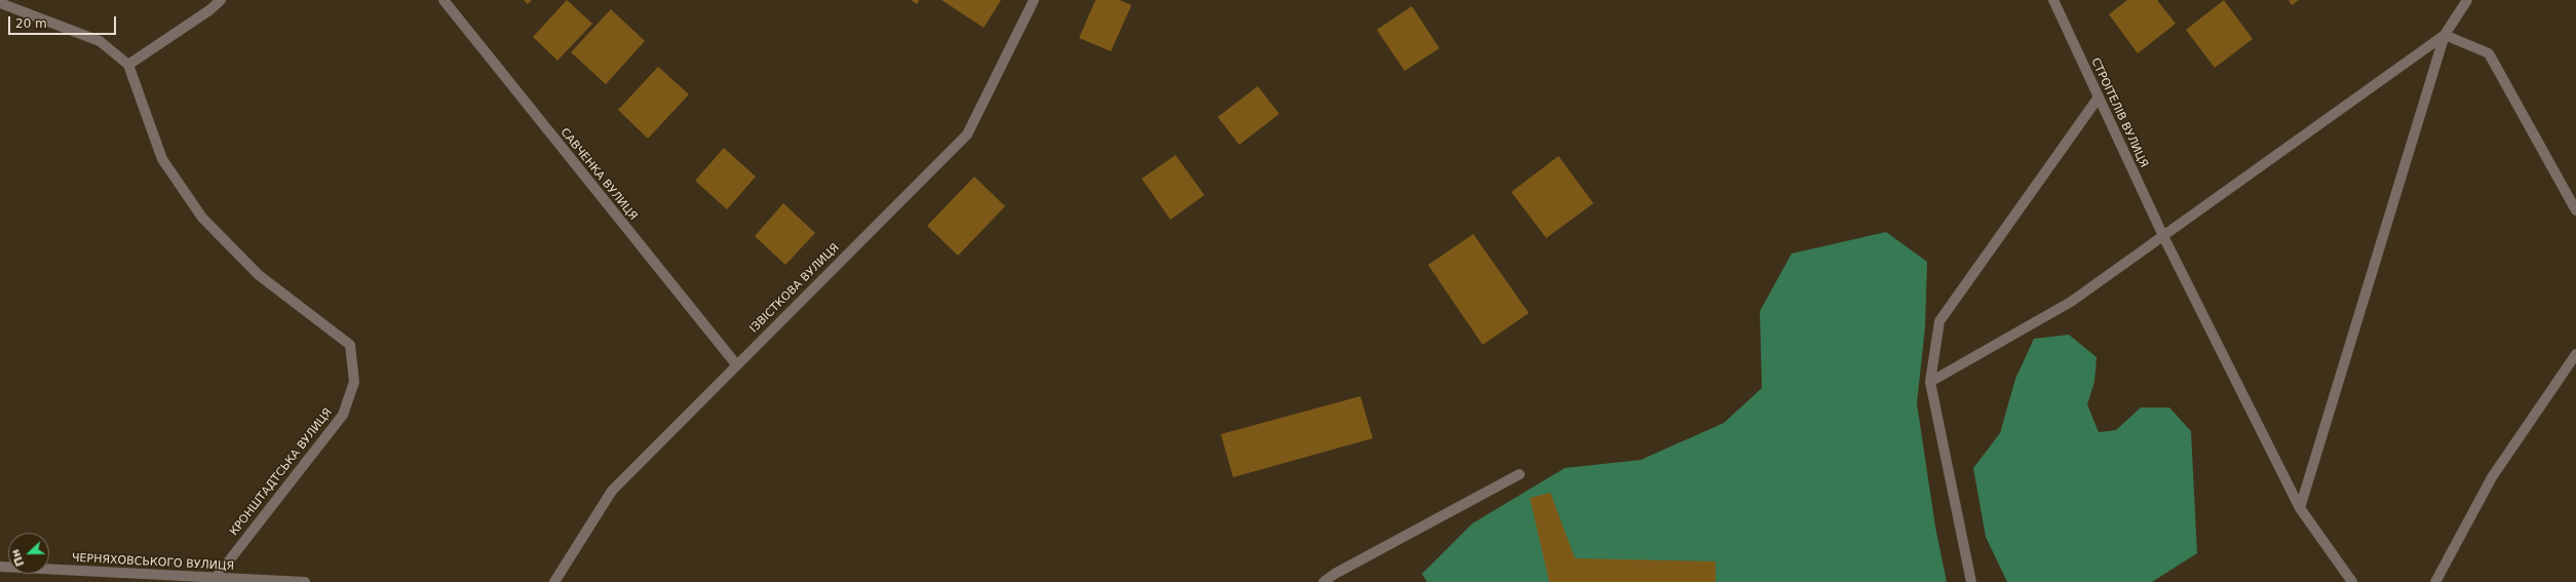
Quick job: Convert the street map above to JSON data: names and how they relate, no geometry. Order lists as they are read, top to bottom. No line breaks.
{"streets":{"street":["СТРОIТЕЛIВ ВУЛИЦЯ","САВЧЕНКА ВУЛИЦЯ","IЗВIСТКОВА ВУЛИЦЯ","КРОНШТАДТСЬКА ВУЛИЦЯ","ЧЕРНЯХОВСЬКОГО ВУЛИЦЯ"]},"crossings":[["САВЧЕНКА ВУЛИЦЯ","IЗВIСТКОВА ВУЛИЦЯ"],["КРОНШТАДТСЬКА ВУЛИЦЯ","ЧЕРНЯХОВСЬКОГО ВУЛИЦЯ"]],"scale_bar":"20 m","north":"left"}
